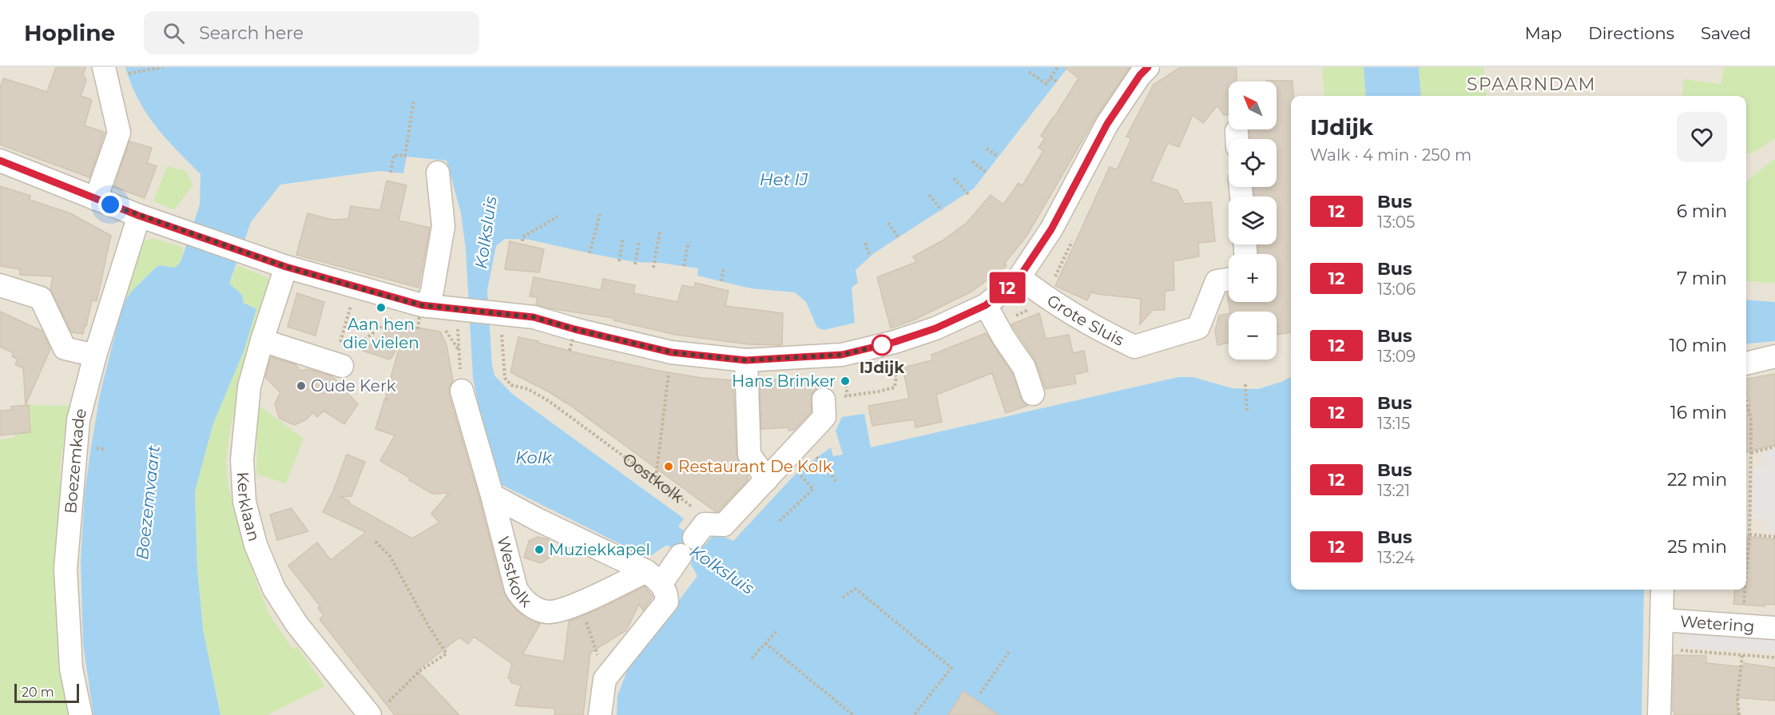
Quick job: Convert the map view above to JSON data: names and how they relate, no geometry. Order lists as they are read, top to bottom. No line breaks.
{"streets":{"street":["Grote Sluis","Boezemkade","Kerklaan","Westkolk","Wetering"],"path":["Oostkolk"]},"districts":["SPAARNDAM"],"water":["Het IJ","Kolksluis","Kolk","Boezemvaart"],"places":["Aan hen die vielen","IJdijk","Hans Brinker","Oude Kerk","Restaurant De Kolk","Muziekkapel"],"lines":["bus line 12"],"scale_bar":"20 m","north":"top left","page":{"header":"Hopline","search":"Search here","nav":["Map","Directions","Saved"],"on_map":"12","map_buttons":["+","−"],"heading":["IJdijk","Walk · 4 min · 250 m"],"list":[{"mark":"12","name":"Bus","note":"13:05","value":"6 min"},{"mark":"12","name":"Bus","note":"13:06","value":"7 min"},{"mark":"12","name":"Bus","note":"13:09","value":"10 min"},{"mark":"12","name":"Bus","note":"13:15","value":"16 min"},{"mark":"12","name":"Bus","note":"13:21","value":"22 min"},{"mark":"12","name":"Bus","note":"13:24","value":"25 min"}],"scale":"20 m"}}
